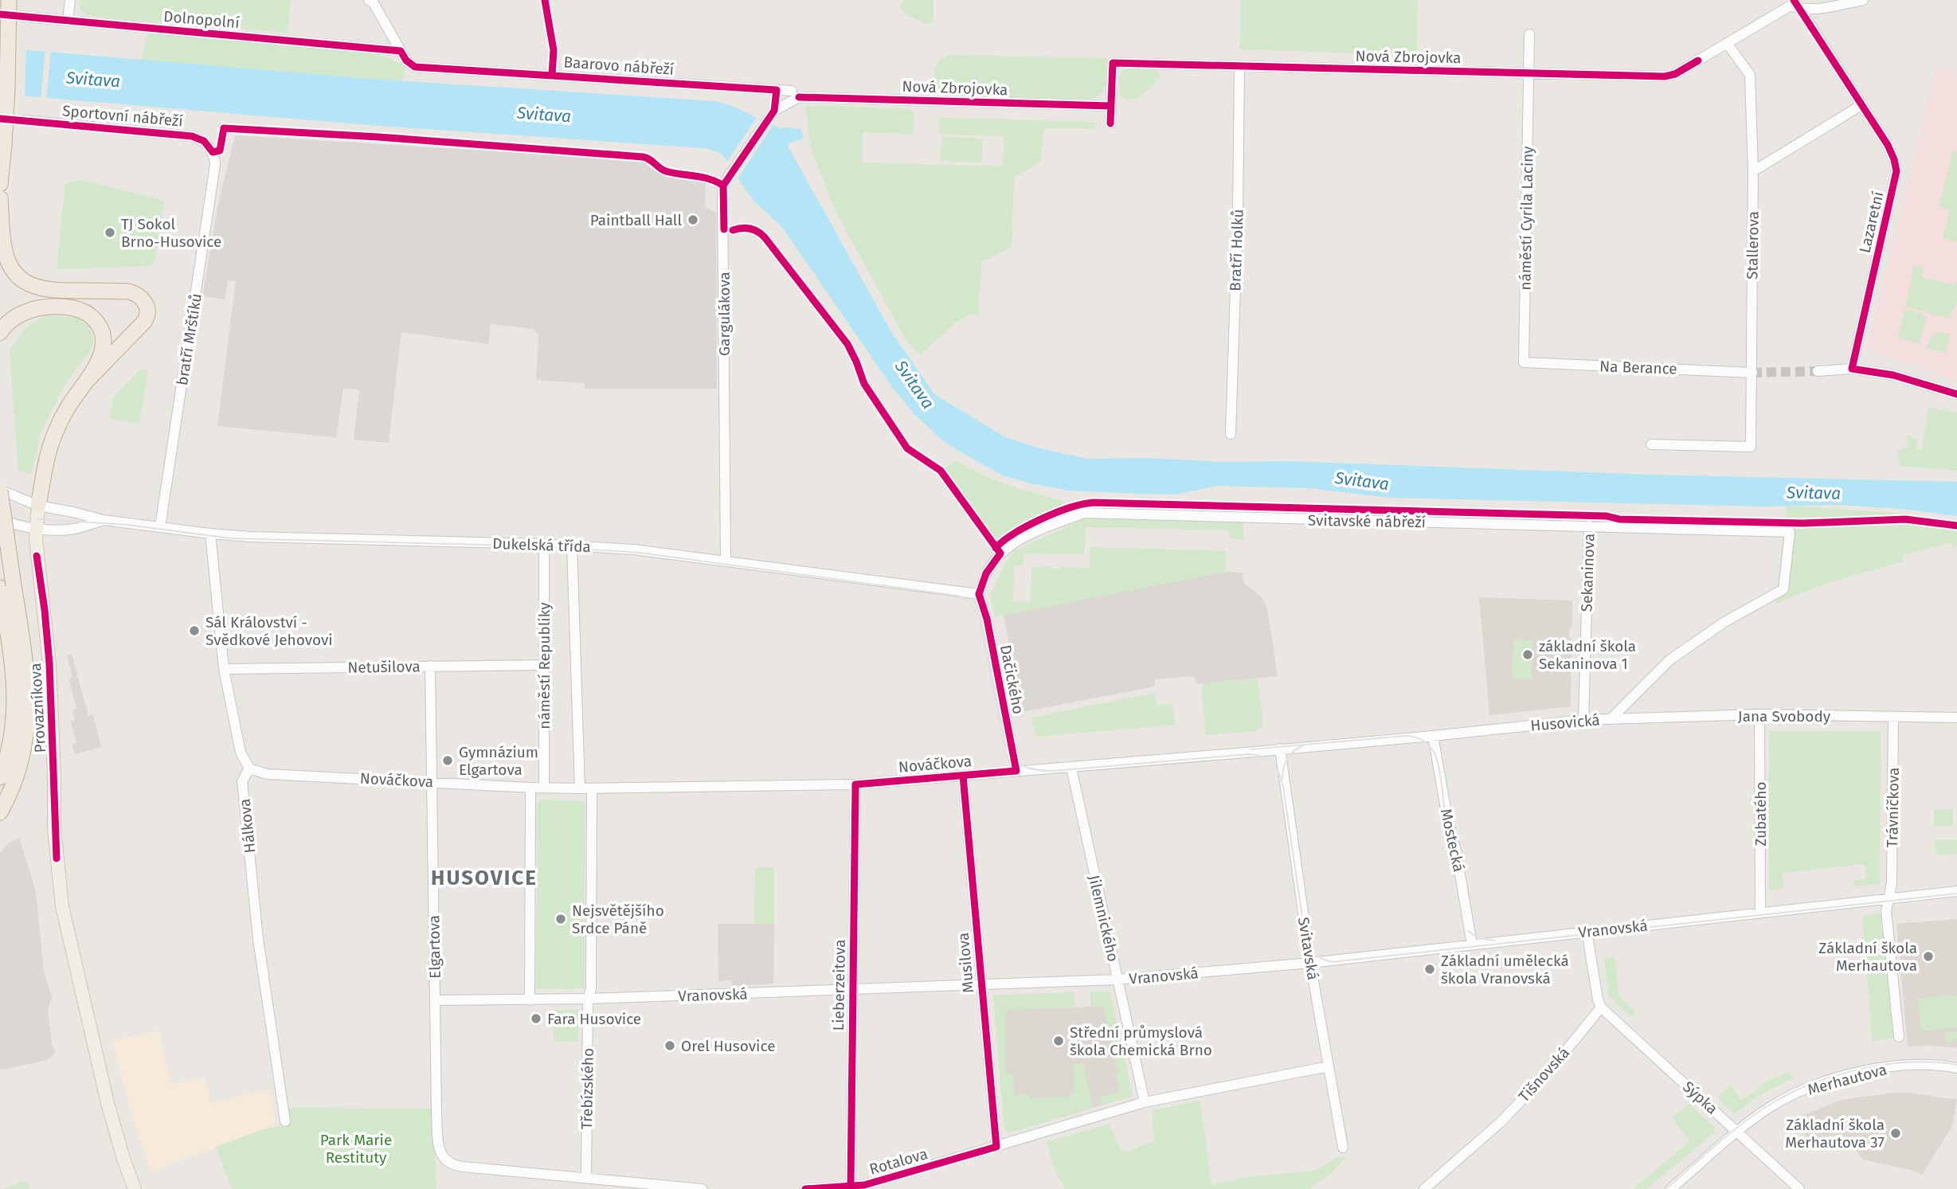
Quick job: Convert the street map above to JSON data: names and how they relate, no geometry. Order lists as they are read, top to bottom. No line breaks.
{"streets":{"main road":["Provazníkova"],"street":["Dolnopolní","Nová Zbrojovka","Baarovo nábřeží","Sportovní nábřeží","náměstí Cyrila Laciny","Lazaretní","Stallerova","Bratří Holků","Gargulákova","bratří Mrštíků","Na Berance","Svitavské nábřeží","Dukelská třída","Sekaninova","náměstí Republiky","Netušilova","Dačického","Jana Svobody","Husovická","Nováčkova","Trávníčkova","Zubatého","Hálkova","Mostecká","Jilemnického","Vranovská","Elgartova","Svitavská","Musilova","Lieberzeitova","Tišnovská","Merhautova","Třebízského","Sýpka","Rotalova"]},"crossings":[["Dolnopolní","Baarovo nábřeží"],["Nová Zbrojovka","Baarovo nábřeží"],["Nová Zbrojovka","náměstí Cyrila Laciny"],["Nová Zbrojovka","Lazaretní"],["Nová Zbrojovka","Stallerova"],["Nová Zbrojovka","Bratří Holků"],["Nová Zbrojovka","Gargulákova"],["Baarovo nábřeží","Gargulákova"],["Sportovní nábřeží","bratří Mrštíků"],["náměstí Cyrila Laciny","Na Berance"],["Stallerova","Na Berance"],["Gargulákova","Dukelská třída"],["bratří Mrštíků","Dukelská třída"],["Svitavské nábřeží","Dukelská třída"],["Svitavské nábřeží","Sekaninova"],["Svitavské nábřeží","Dačického"],["Svitavské nábřeží","Husovická"],["Dukelská třída","náměstí Republiky"],["Dukelská třída","Dačického"],["Dukelská třída","Provazníkova"],["Sekaninova","Husovická"],["náměstí Republiky","Netušilova"],["náměstí Republiky","Nováčkova"],["Netušilova","Elgartova"],["Dačického","Nováčkova"],["Jana Svobody","Husovická"],["Jana Svobody","Trávníčkova"],["Jana Svobody","Zubatého"],["Husovická","Nováčkova"],["Husovická","Mostecká"],["Husovická","Svitavská"],["Nováčkova","Hálkova"],["Nováčkova","Jilemnického"],["Nováčkova","Elgartova"],["Nováčkova","Svitavská"],["Nováčkova","Musilova"],["Nováčkova","Lieberzeitova"],["Trávníčkova","Vranovská"],["Zubatého","Vranovská"],["Mostecká","Vranovská"],["Jilemnického","Vranovská"],["Jilemnického","Rotalova"],["Vranovská","Elgartova"],["Vranovská","Svitavská"],["Vranovská","Musilova"],["Vranovská","Lieberzeitova"],["Vranovská","Třebízského"],["Elgartova","Třebízského"],["Svitavská","Rotalova"],["Musilova","Rotalova"],["Lieberzeitova","Rotalova"],["Tišnovská","Sýpka"],["Merhautova","Sýpka"]],"districts":["HUSOVICE"],"water":["Svitava"],"parks":["Park Marie Restituty"],"places":["Paintball Hall","TJ Sokol Brno-Husovice","Sál Království - Svědkové Jehovovi","základní škola Sekaninova 1","Gymnázium Elgartova","Nejsvětějšího Srdce Páně","Základní škola Merhautova","Základní umělecká škola Vranovská","Fara Husovice","Střední průmyslová škola Chemická Brno","Orel Husovice","Základní škola Merhautova 37"]}
